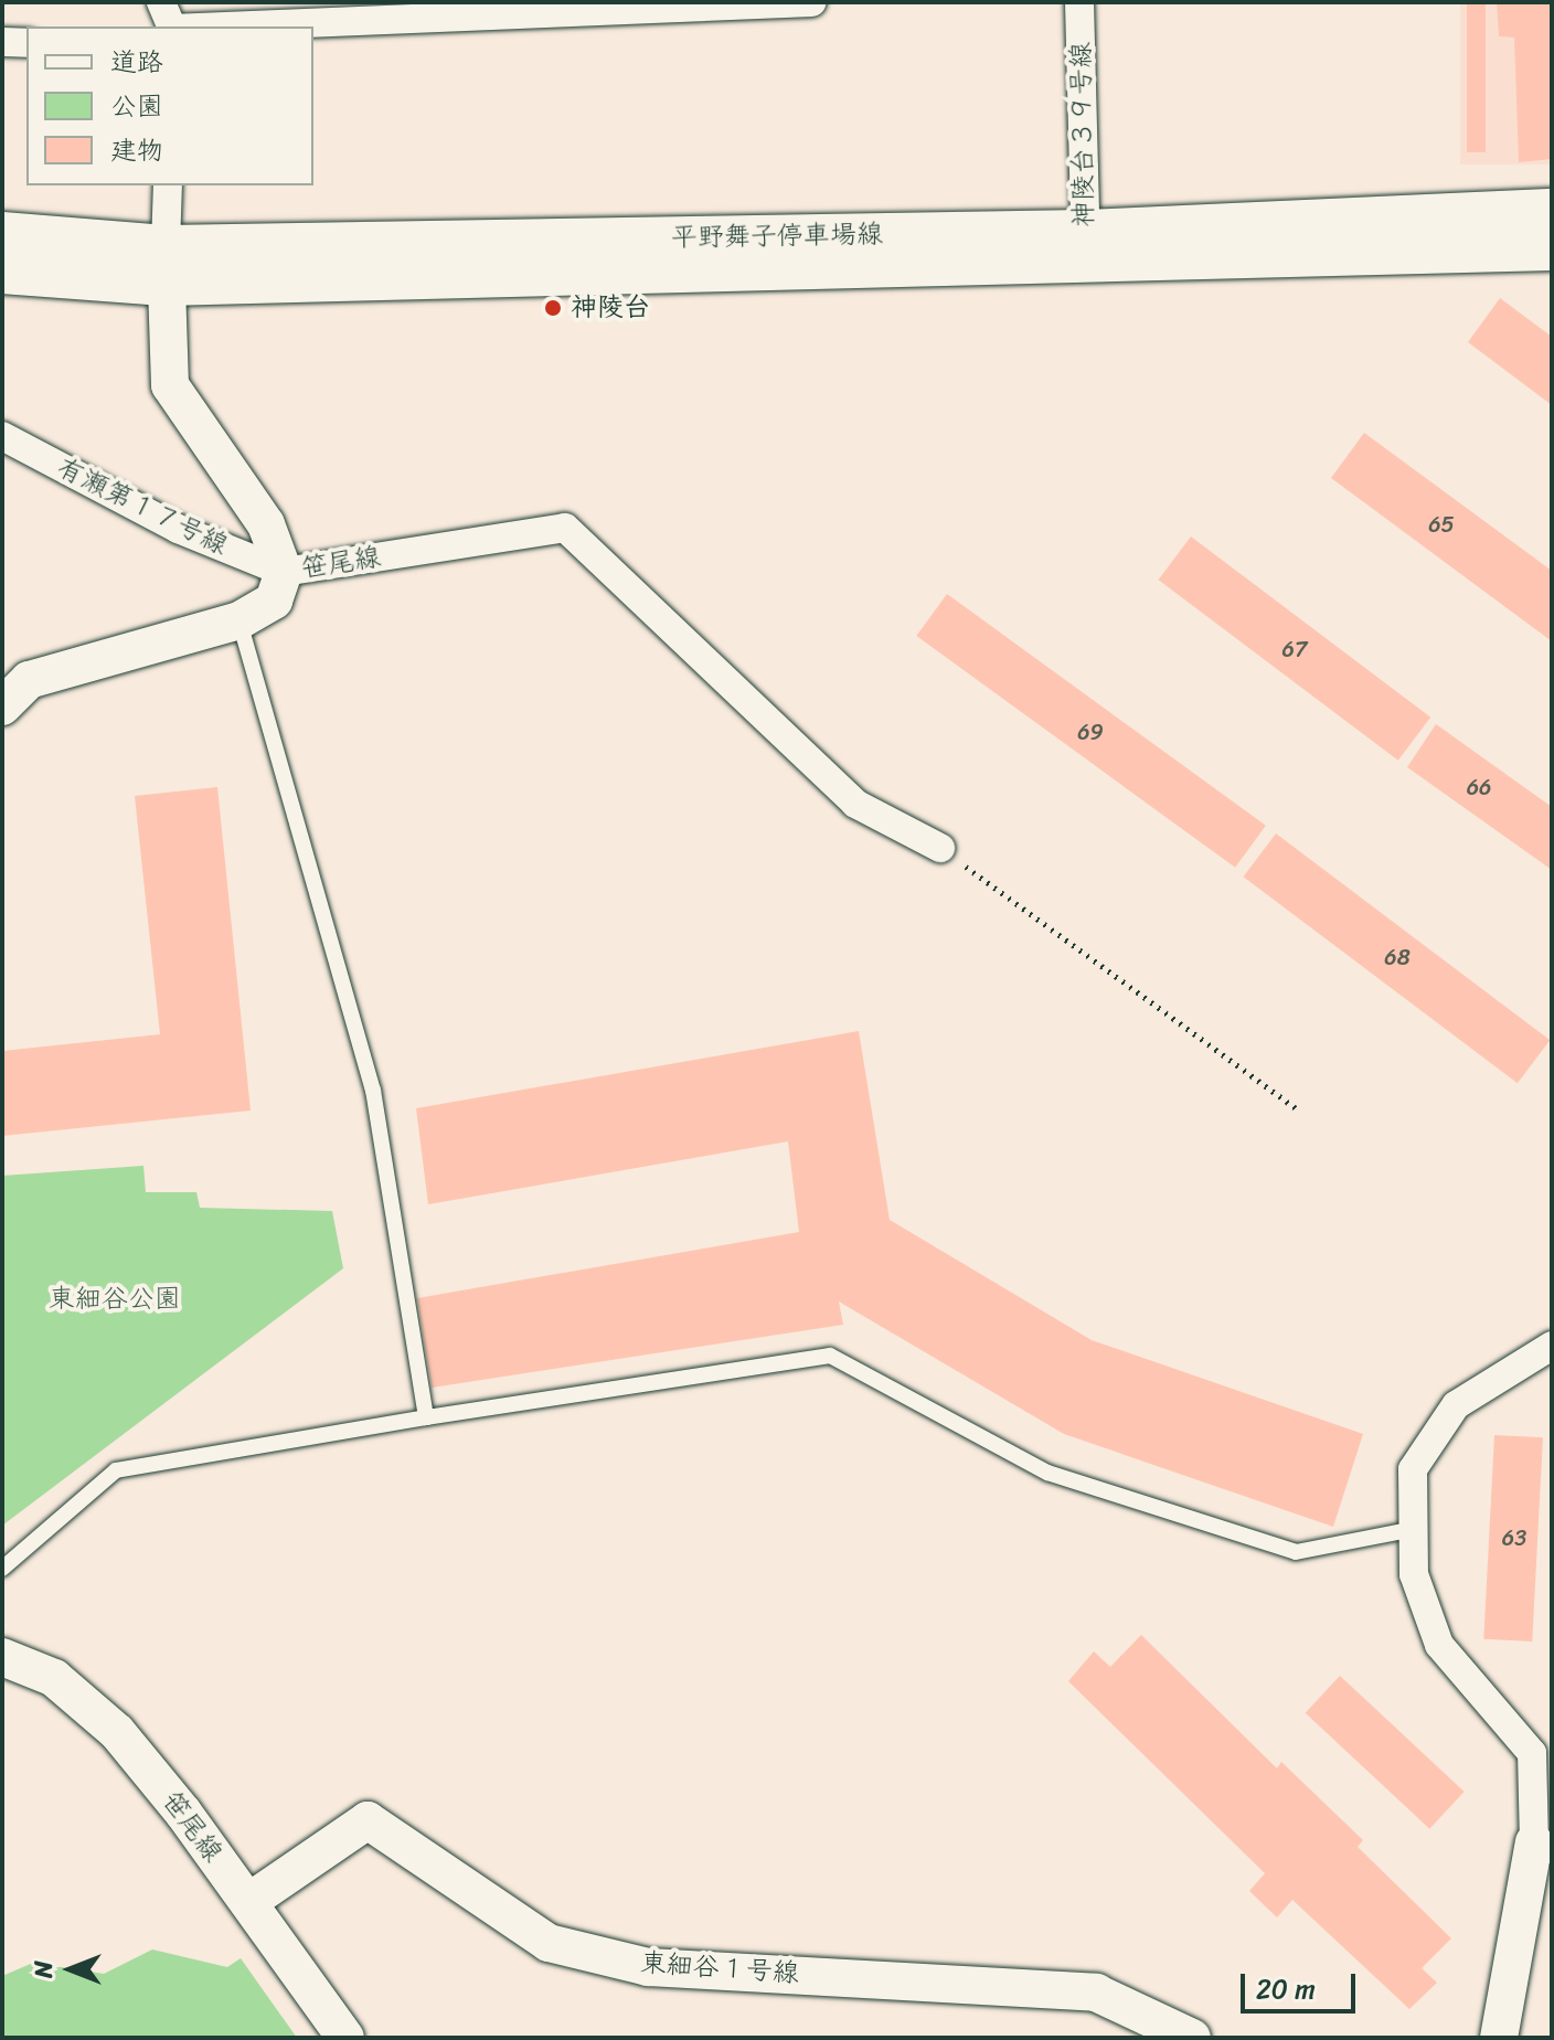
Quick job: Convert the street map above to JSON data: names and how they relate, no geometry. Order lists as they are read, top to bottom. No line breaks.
{"streets":{"main road":["平野舞子停車場線"],"street":["神陵台３９号線","有瀬第１７号線","笹尾線","東細谷１号線"]},"crossings":[["神陵台３９号線","平野舞子停車場線"],["有瀬第１７号線","笹尾線"],["笹尾線","東細谷１号線"]],"parks":["東細谷公園"],"places":["神陵台"],"house_numbers":["65","67","69","66","68","63"],"legend":["道路","公園","建物"],"scale_bar":"20 m","north":"left"}
